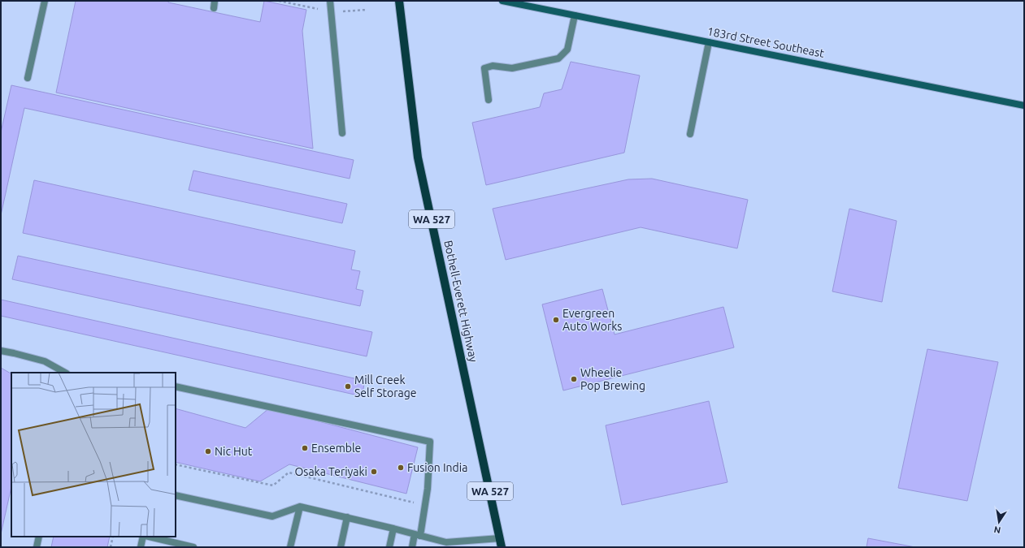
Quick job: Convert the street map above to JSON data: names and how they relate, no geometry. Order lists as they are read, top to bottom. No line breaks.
{"streets":{"main road":["WA 527","Bothell-Everett Highway"],"street":["183rd Street Southeast"]},"places":["Evergreen Auto Works","Wheelie Pop Brewing","Mill Creek Self Storage","Ensemble","Nic Hut","Fusion India","Osaka Teriyaki"],"north":"bottom"}
